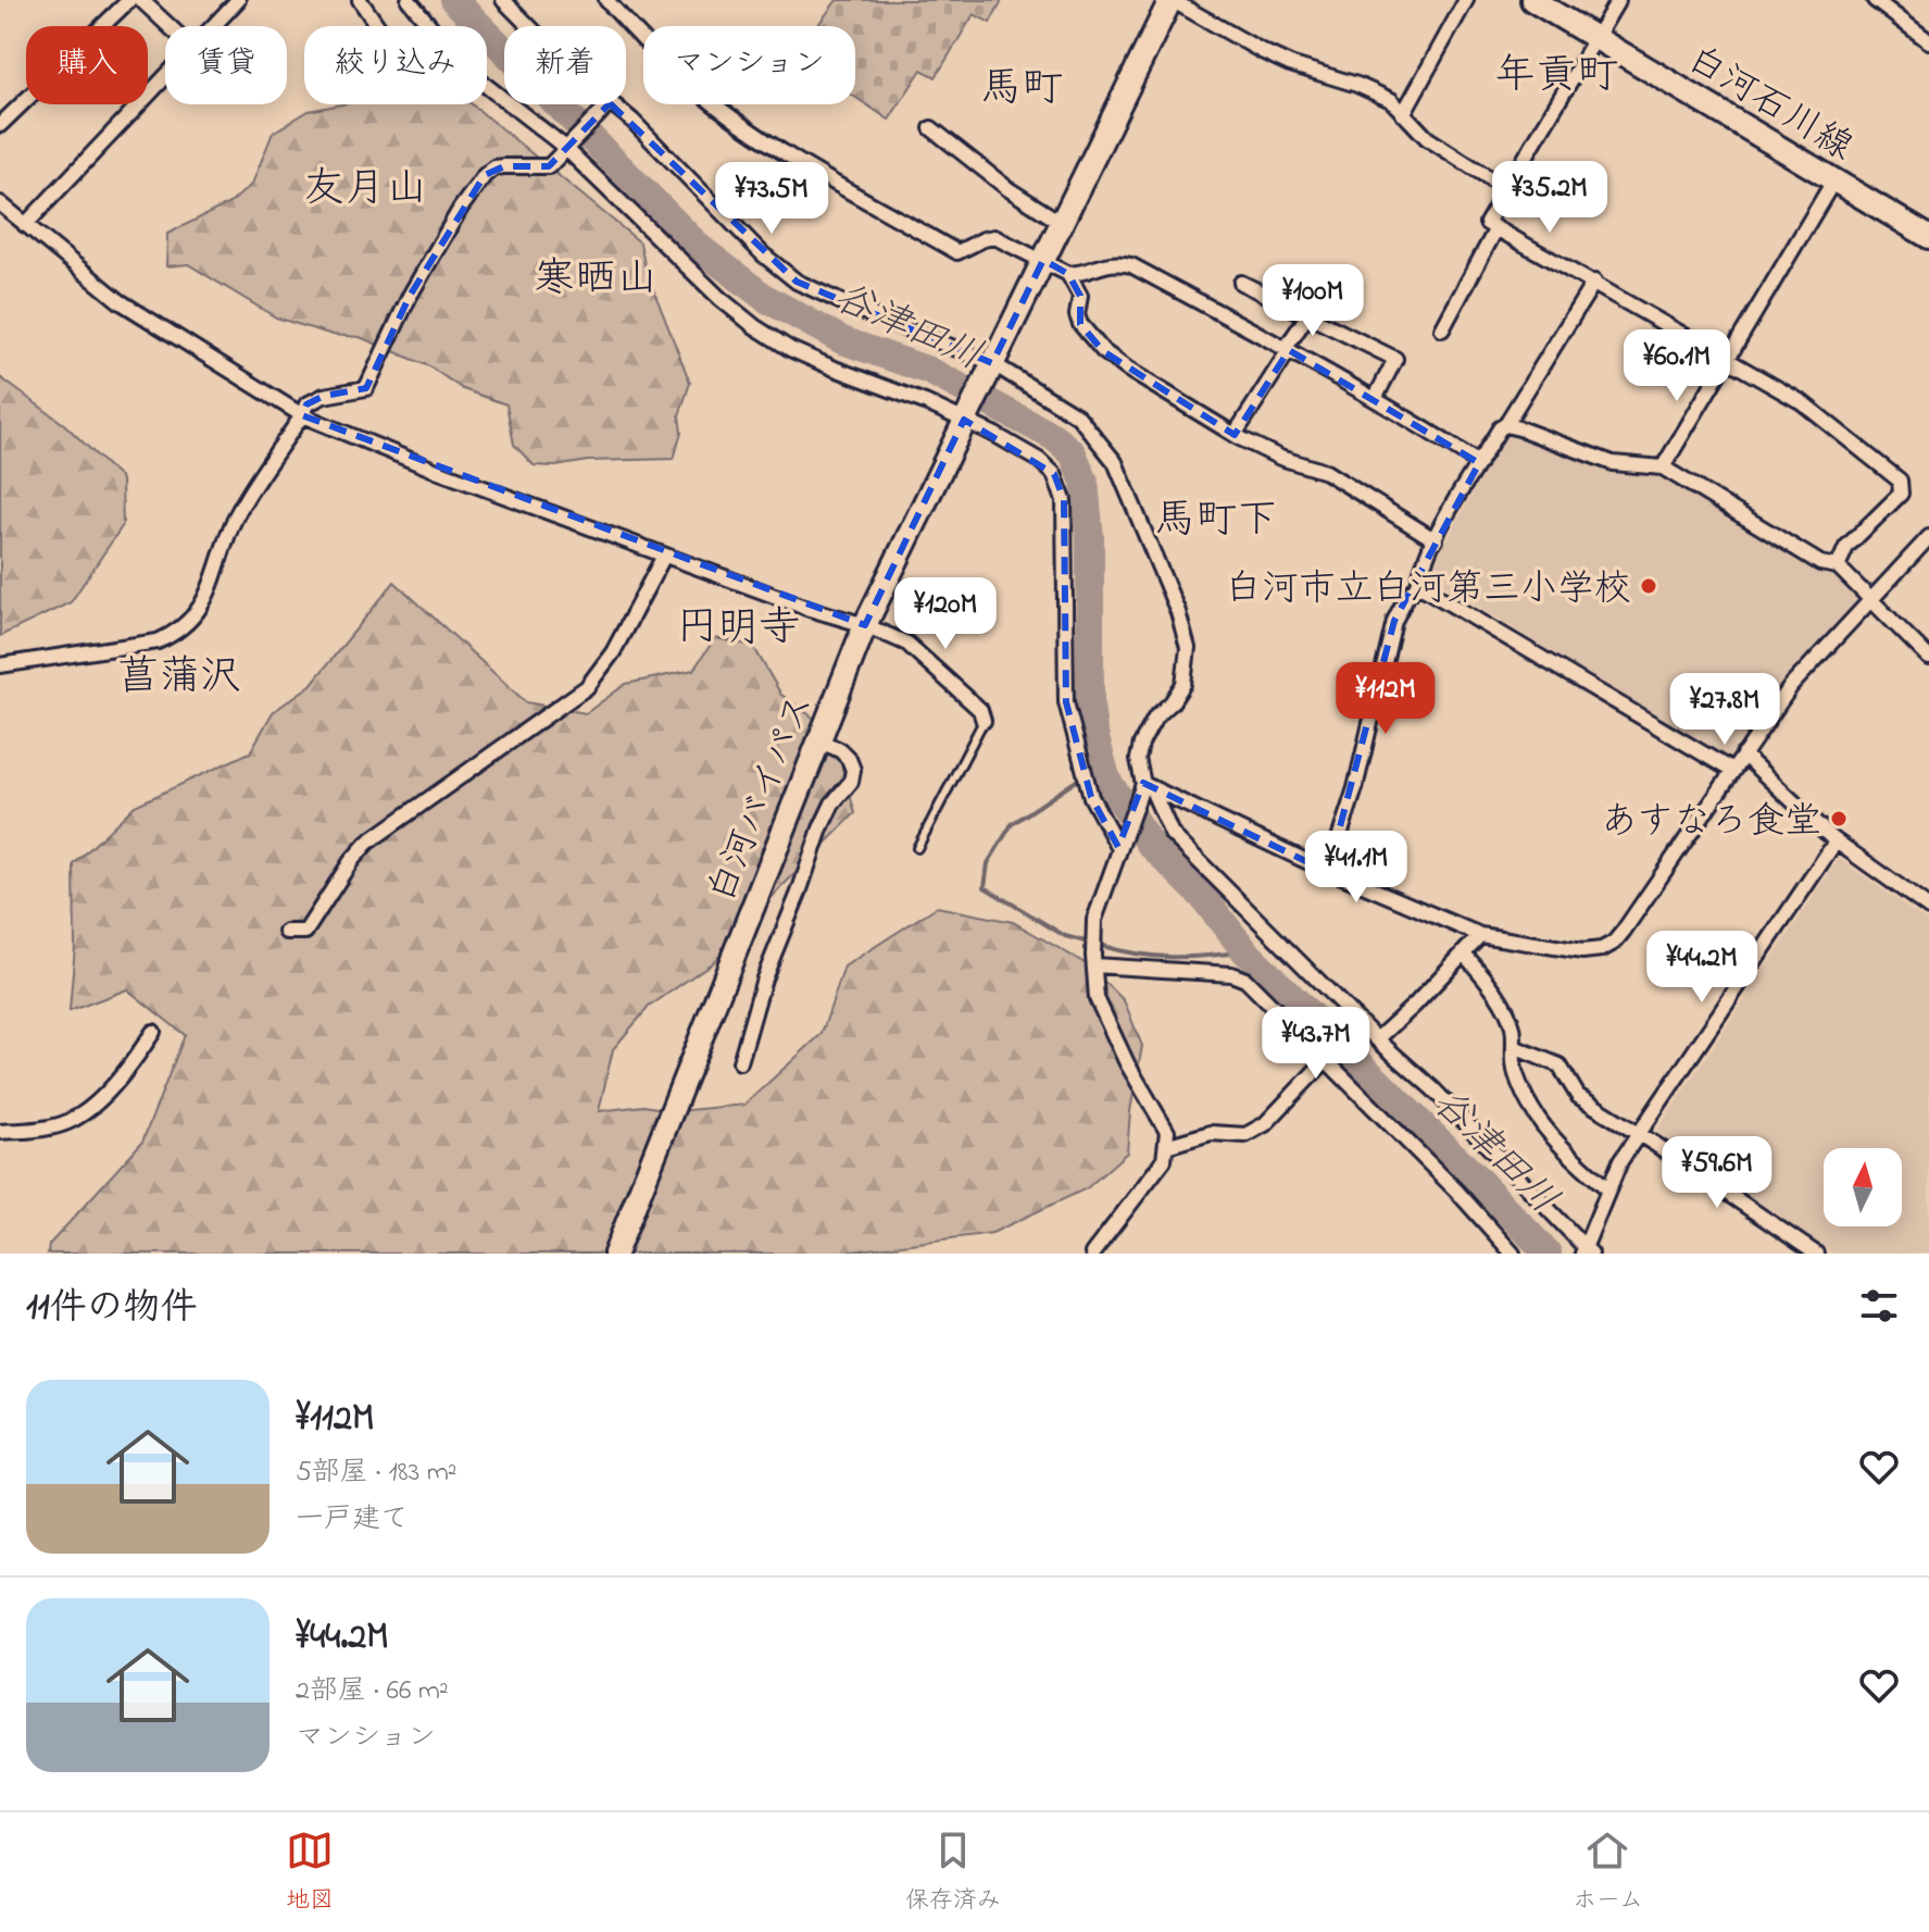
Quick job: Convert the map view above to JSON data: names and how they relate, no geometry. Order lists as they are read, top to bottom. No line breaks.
{"streets":{"main road":["白河石川線","白河バイパス"]},"districts":["年貢町","馬町","友月山","寒晒山","馬町下","円明寺","菖蒲沢"],"water":["谷津田川"],"places":["白河市立白河第三小学校","あすなろ食堂"],"north":"top","page":{"chip":["購入","賃貸","絞り込み","新着","マンション"],"price":["¥35.2M","¥73.5M","¥100M","¥60.1M","¥120M","¥112M","¥27.8M","¥41.1M","¥44.2M","¥43.7M","¥59.6M"],"heading":"11件の物件","list":[{"name":"¥112M","note":"5部屋 · 183 m² · 一戸建て"},{"name":"¥44.2M","note":"2部屋 · 66 m² · マンション"}],"tabs":["地図","保存済み","ホーム"]}}
